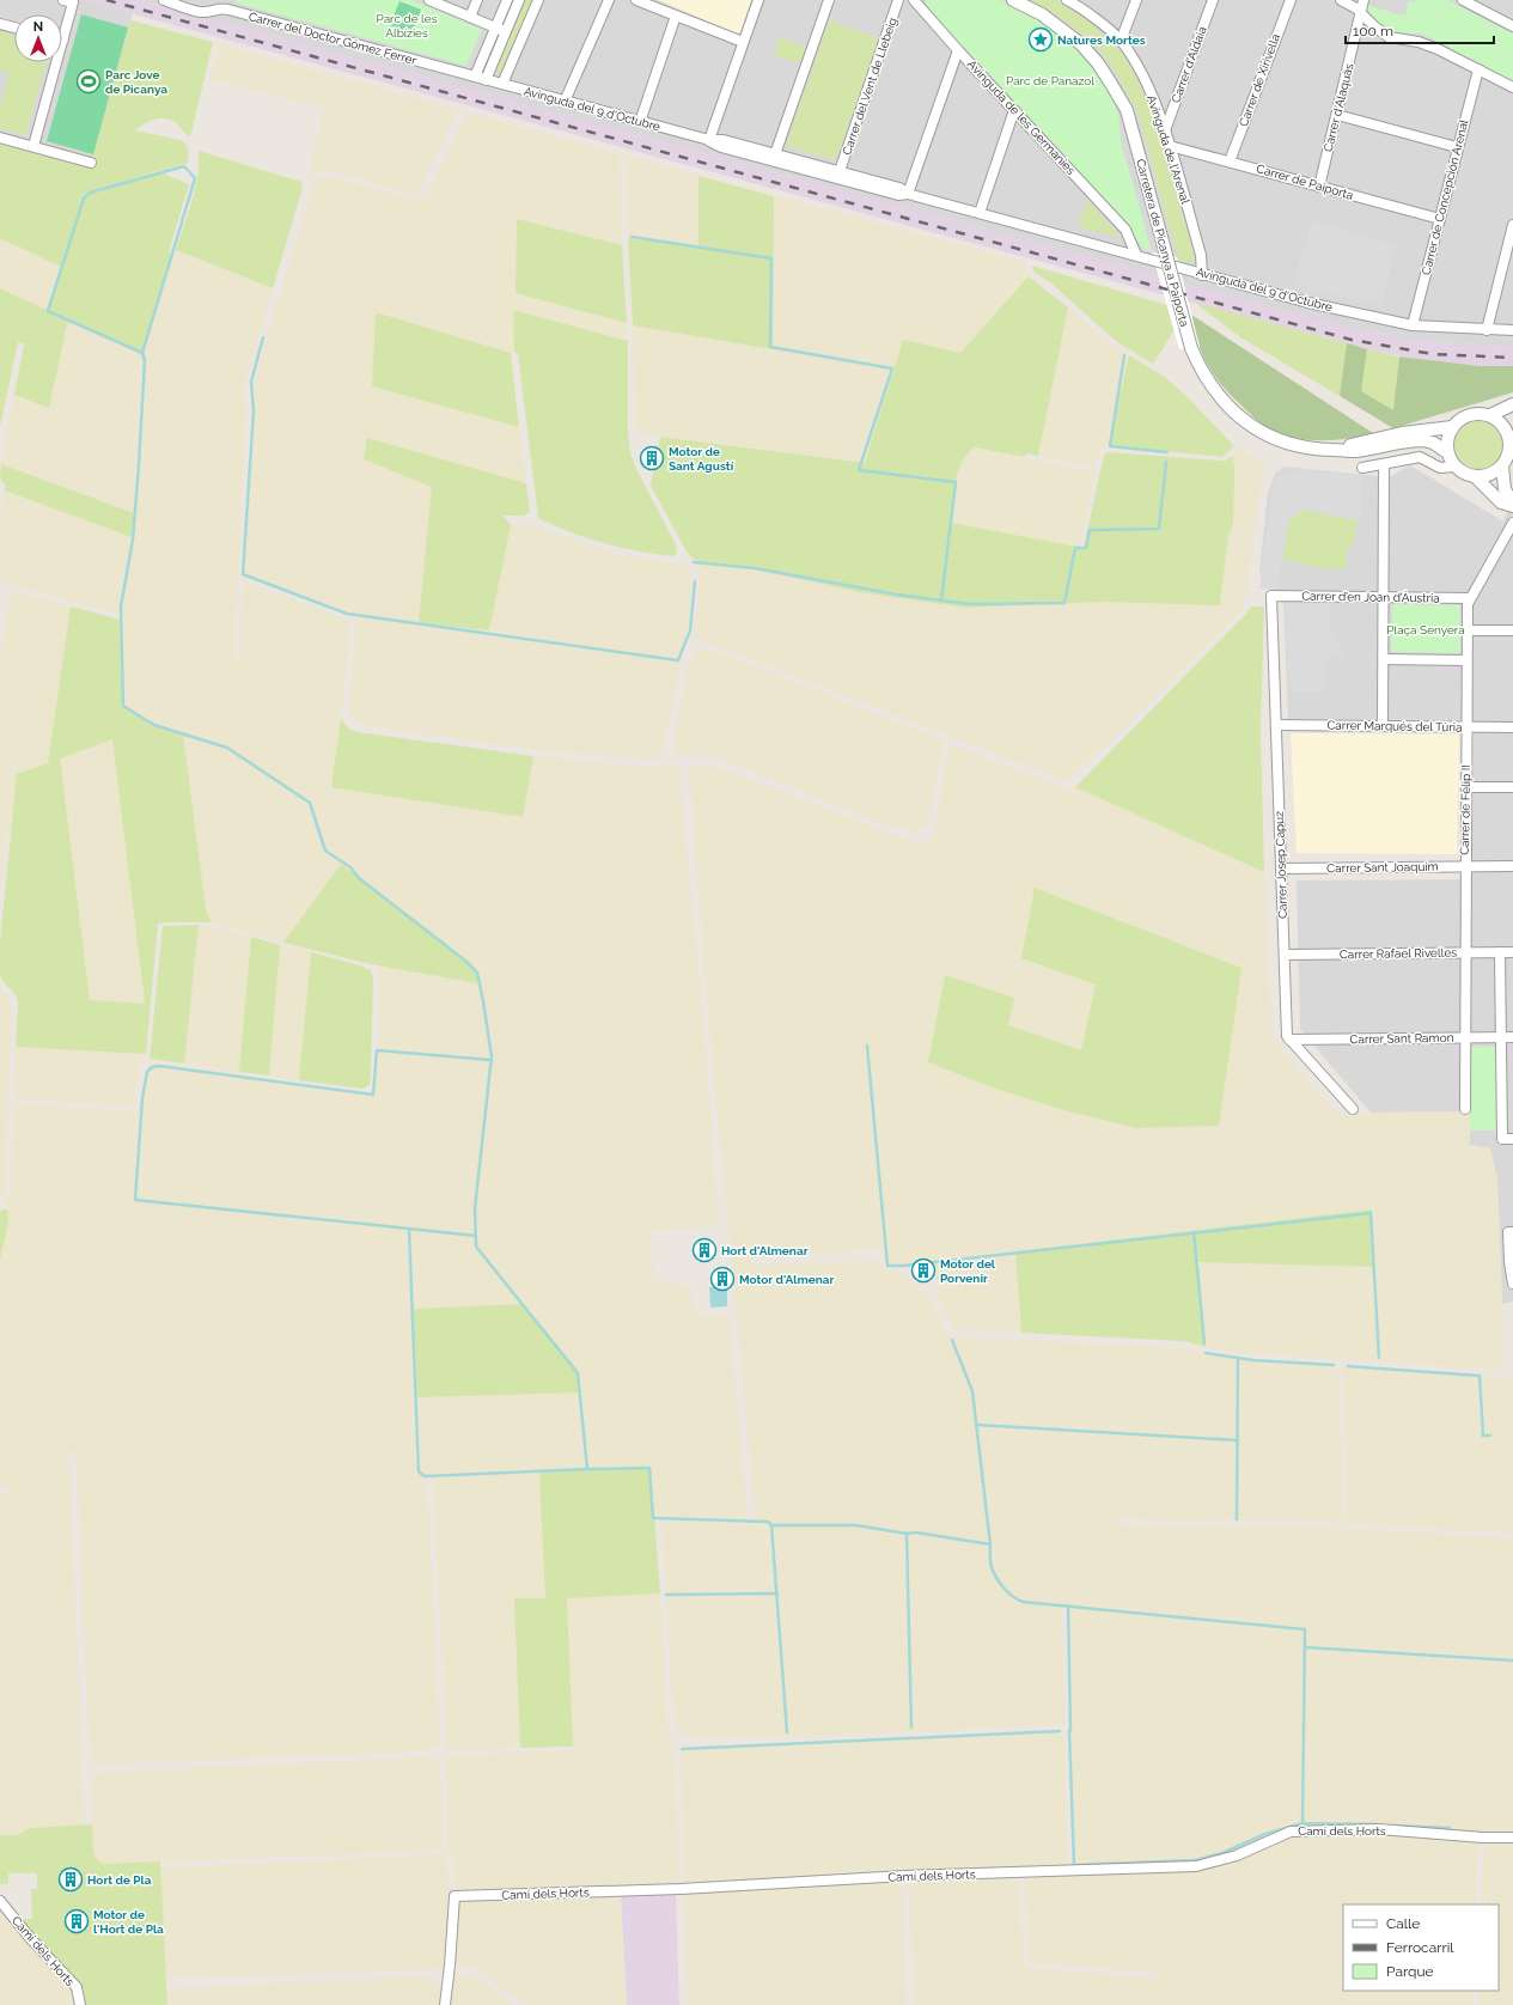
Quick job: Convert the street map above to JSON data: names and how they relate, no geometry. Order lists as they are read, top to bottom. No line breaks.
{"streets":{"street":["Carrer del Doctor Gómez Ferrer","Carrer d'Aldaia","Carrer de Xirivella","Carrer del Vent de Llebeig","Carrer d'Alaquàs","Avinguda del 9 d'Octubre","Avinguda de les Germanies","Avinguda de l'Arenal","Carrer de Paiporta","Carrer de Concepción Arenal","Carretera de Picanya a Paiporta","Carrer d’en Joan d’Àustria","Carrer Marqués del Túria","Carrer de Felip II","Carrer Josep Capuz","Carrer Sant Joaquim","Carrer Rafael Rivelles","Carrer Sant Ramon","Camí dels Horts"]},"crossings":[["Carrer del Doctor Gómez Ferrer","Avinguda del 9 d'Octubre"],["Carrer d'Aldaia","Avinguda de l'Arenal"],["Carrer de Xirivella","Carrer de Paiporta"],["Carrer del Vent de Llebeig","Avinguda del 9 d'Octubre"],["Carrer d'Alaquàs","Carrer de Paiporta"],["Avinguda del 9 d'Octubre","Avinguda de les Germanies"],["Avinguda del 9 d'Octubre","Avinguda de l'Arenal"],["Avinguda del 9 d'Octubre","Carrer de Concepción Arenal"],["Avinguda de l'Arenal","Carrer de Paiporta"],["Carrer de Paiporta","Carrer de Concepción Arenal"],["Carrer d’en Joan d’Àustria","Carrer de Felip II"],["Carrer d’en Joan d’Àustria","Carrer Josep Capuz"],["Carrer Marqués del Túria","Carrer de Felip II"],["Carrer Marqués del Túria","Carrer Josep Capuz"],["Carrer de Felip II","Carrer Sant Joaquim"],["Carrer de Felip II","Carrer Rafael Rivelles"],["Carrer de Felip II","Carrer Sant Ramon"],["Carrer Josep Capuz","Carrer Sant Joaquim"],["Carrer Josep Capuz","Carrer Rafael Rivelles"],["Carrer Josep Capuz","Carrer Sant Ramon"]],"parks":["Parc de les Albízies","Parc de Panazol","Plaça Senyera"],"places":{"place":["Natures Mortes"],"sports":["Parc Jove de Picanya"],"building":["Motor de Sant Agustí","Hort d'Almenar","Motor del Porvenir","Motor d'Almenar","Hort de Pla","Motor de l'Hort de Pla"]},"legend":["Calle","Ferrocarril","Parque"],"scale_bar":"100 m","north":"top"}
